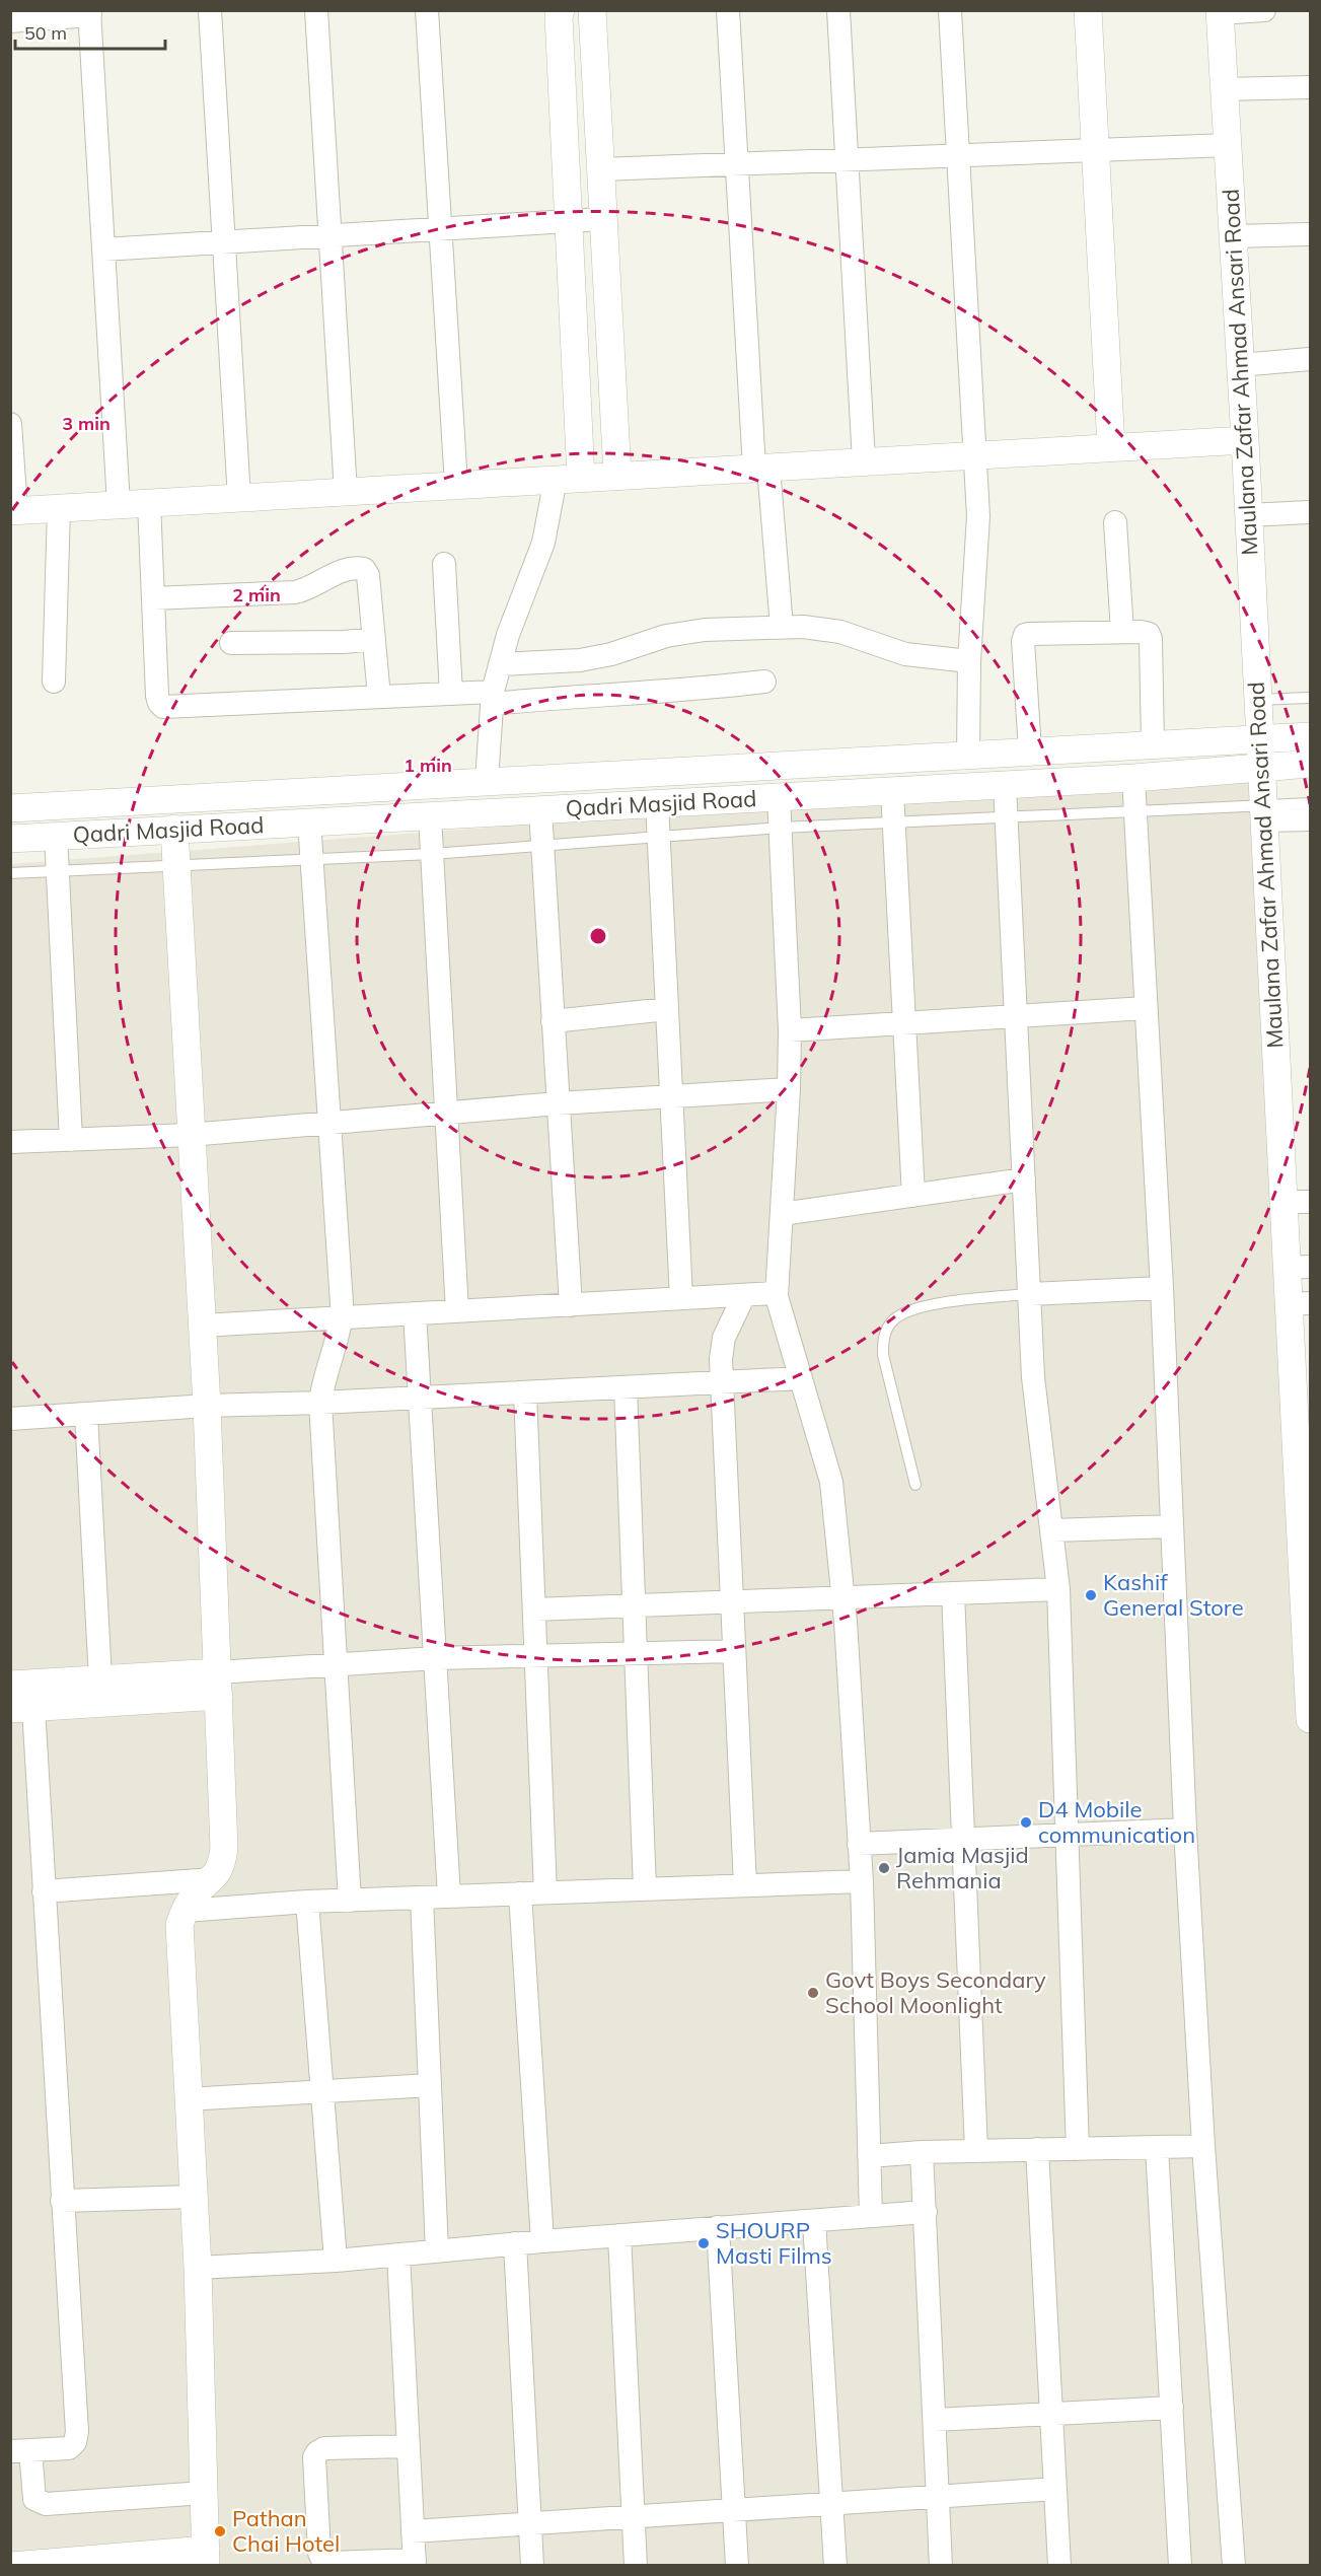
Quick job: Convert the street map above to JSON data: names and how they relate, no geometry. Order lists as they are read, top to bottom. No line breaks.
{"streets":{"street":["Maulana Zafar Ahmad Ansari Road","Qadri Masjid Road"]},"crossings":[["Maulana Zafar Ahmad Ansari Road","Qadri Masjid Road"]],"places":["Kashif General Store","D4 Mobile communication","Jamia Masjid Rehmania","Govt Boys Secondary School Moonlight","SHOURP Masti Films","Pathan Chai Hotel"],"scale_bar":"50 m","rings":["3 min","2 min","1 min"]}
